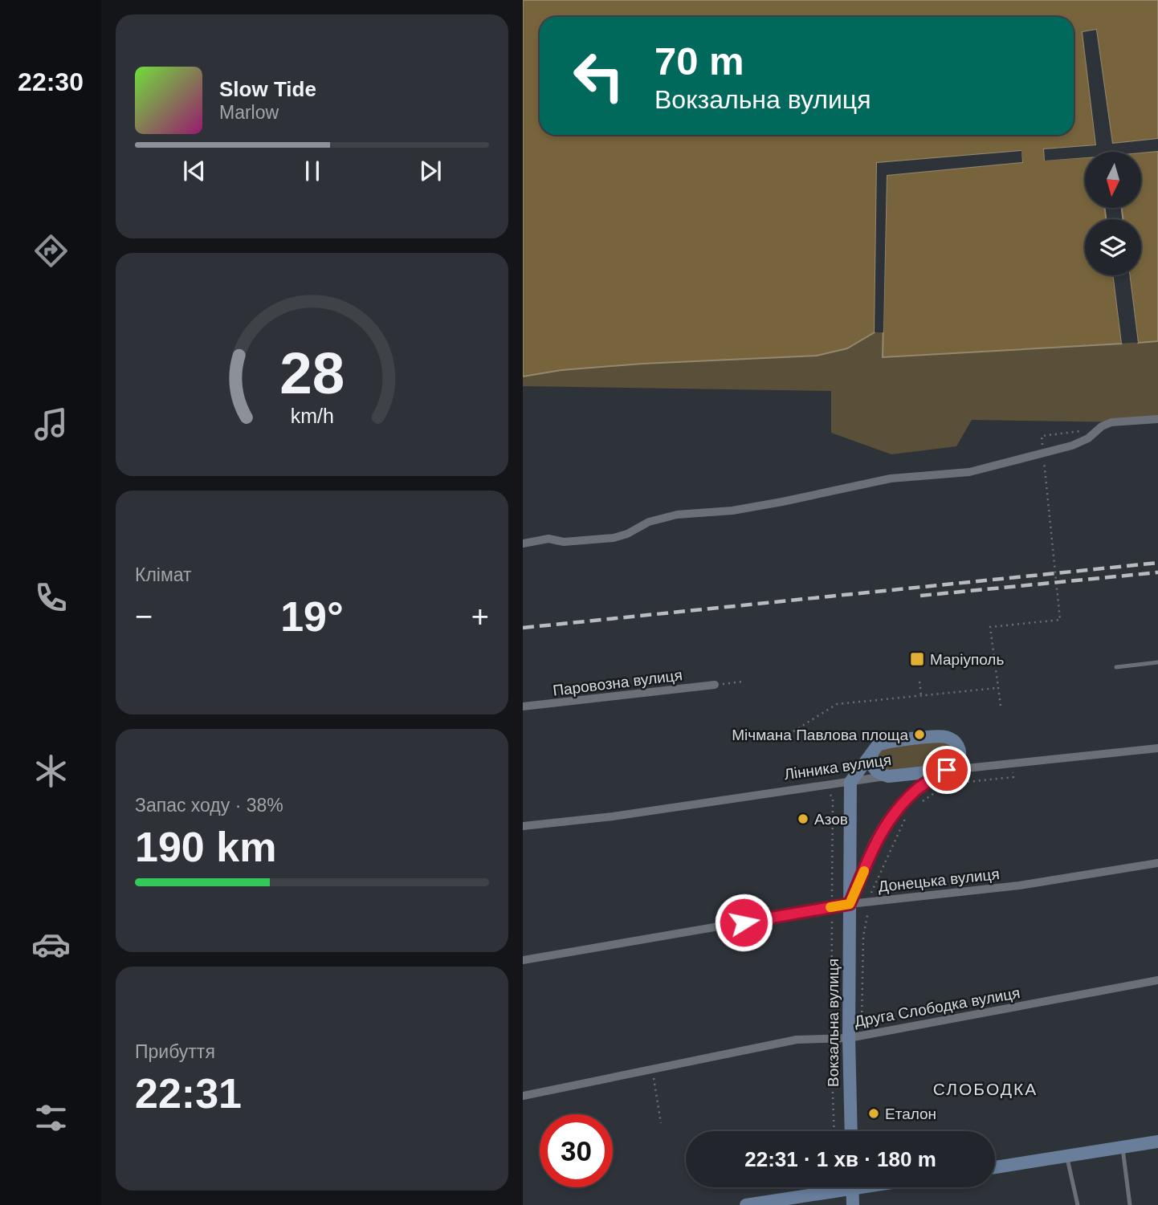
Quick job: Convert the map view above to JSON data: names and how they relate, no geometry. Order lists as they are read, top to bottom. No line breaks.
{"streets":{"street":["Паровозна вулиця","Лінника вулиця","Донецька вулиця","Друга Слободка вулиця","Вокзальна вулиця"]},"crossings":[["Лінника вулиця","Вокзальна вулиця"],["Донецька вулиця","Вокзальна вулиця"],["Друга Слободка вулиця","Вокзальна вулиця"]],"districts":["СЛОБОДКА"],"places":{"transit":["Маріуполь"],"other":["Мічмана Павлова площа","Азов","Еталон"]},"north":"bottom","page":{"tabs":"22:30","turn":["70 m","Вокзальна вулиця"],"song":["Slow Tide","Marlow"],"tile":["Клімат",["Запас ходу · 38%","190 km"],["Прибуття","22:31"]],"heat":["−","19°","+"],"limit":"30","trip":"22:31 · 1 хв · 180 m","gauge":["28","km/h"]}}
